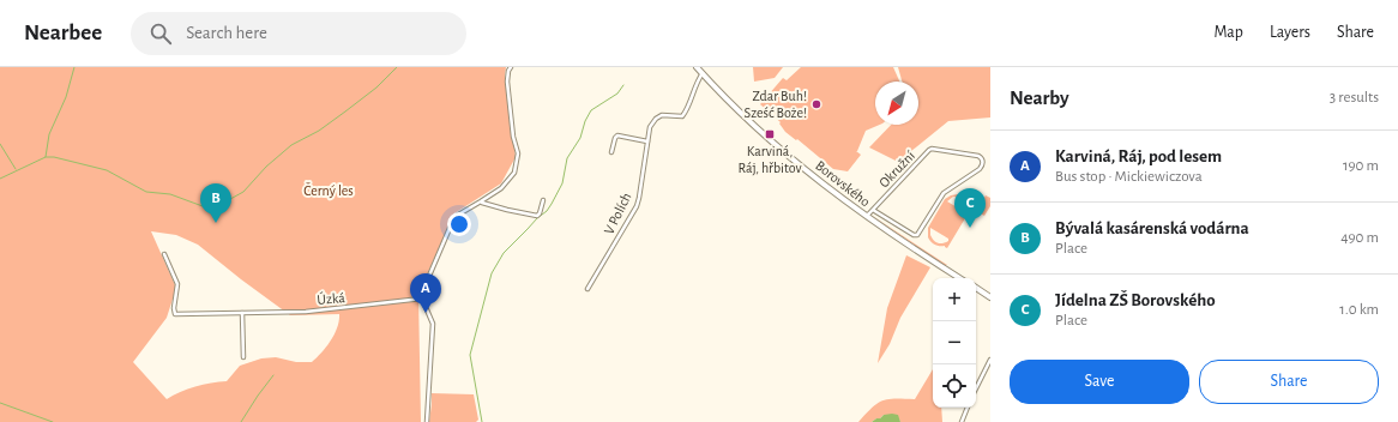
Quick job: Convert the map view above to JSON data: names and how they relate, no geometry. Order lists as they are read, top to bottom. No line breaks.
{"streets":{"main road":["Borovského"],"street":["Okružní","V Polích","Úzká"]},"crossings":[["Okružní","Borovského"],["Borovského","V Polích"]],"parks":["Černý les"],"places":{"other":["Zdar Buh! Sześć Boże!"],"transit":["Karviná, Ráj, hřbitov"]},"north":"bottom left","page":{"header":"Nearbee","search":"Search here","nav":["Map","Layers","Share"],"heading":["Nearby","3 results"],"list":[{"mark":"A","name":"Karviná, Ráj, pod lesem","note":"Bus stop · Mickiewiczova","value":"190 m"},{"mark":"B","name":"Bývalá kasárenská vodárna","note":"Place","value":"490 m"},{"mark":"C","name":"Jídelna ZŠ Borovského","note":"Place","value":"1.0 km"}],"pins":["B","C","A"],"map_buttons":["+","−"],"buttons":["Save","Share"]}}
